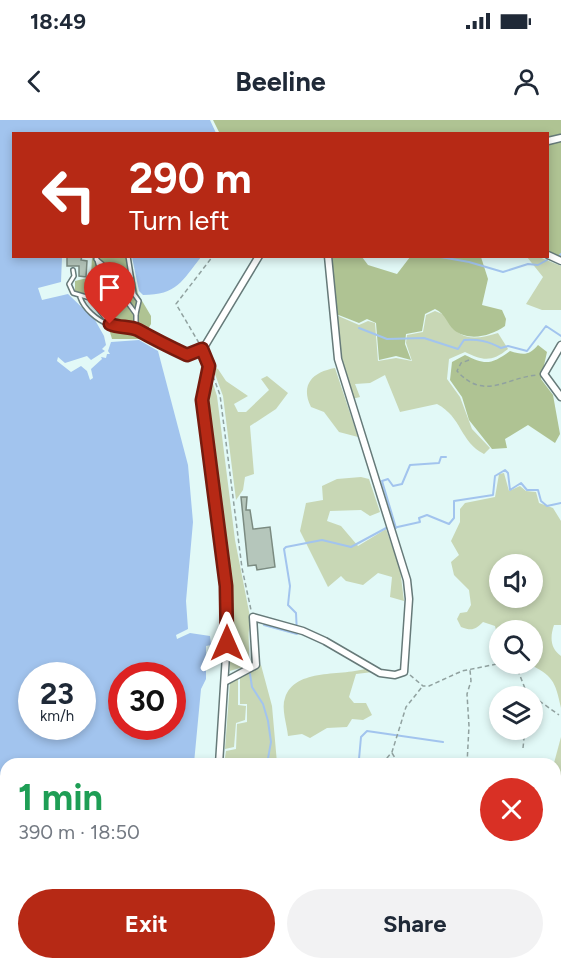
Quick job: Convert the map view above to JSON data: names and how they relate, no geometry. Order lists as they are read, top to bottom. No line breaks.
{"page":{"status":"18:49","header":"Beeline","turn":["290 m","Turn left"],"speed":"23 km/h","limit":"30","heading":["1 min","390 m · 18:50"],"buttons":["Exit","Share"]}}
